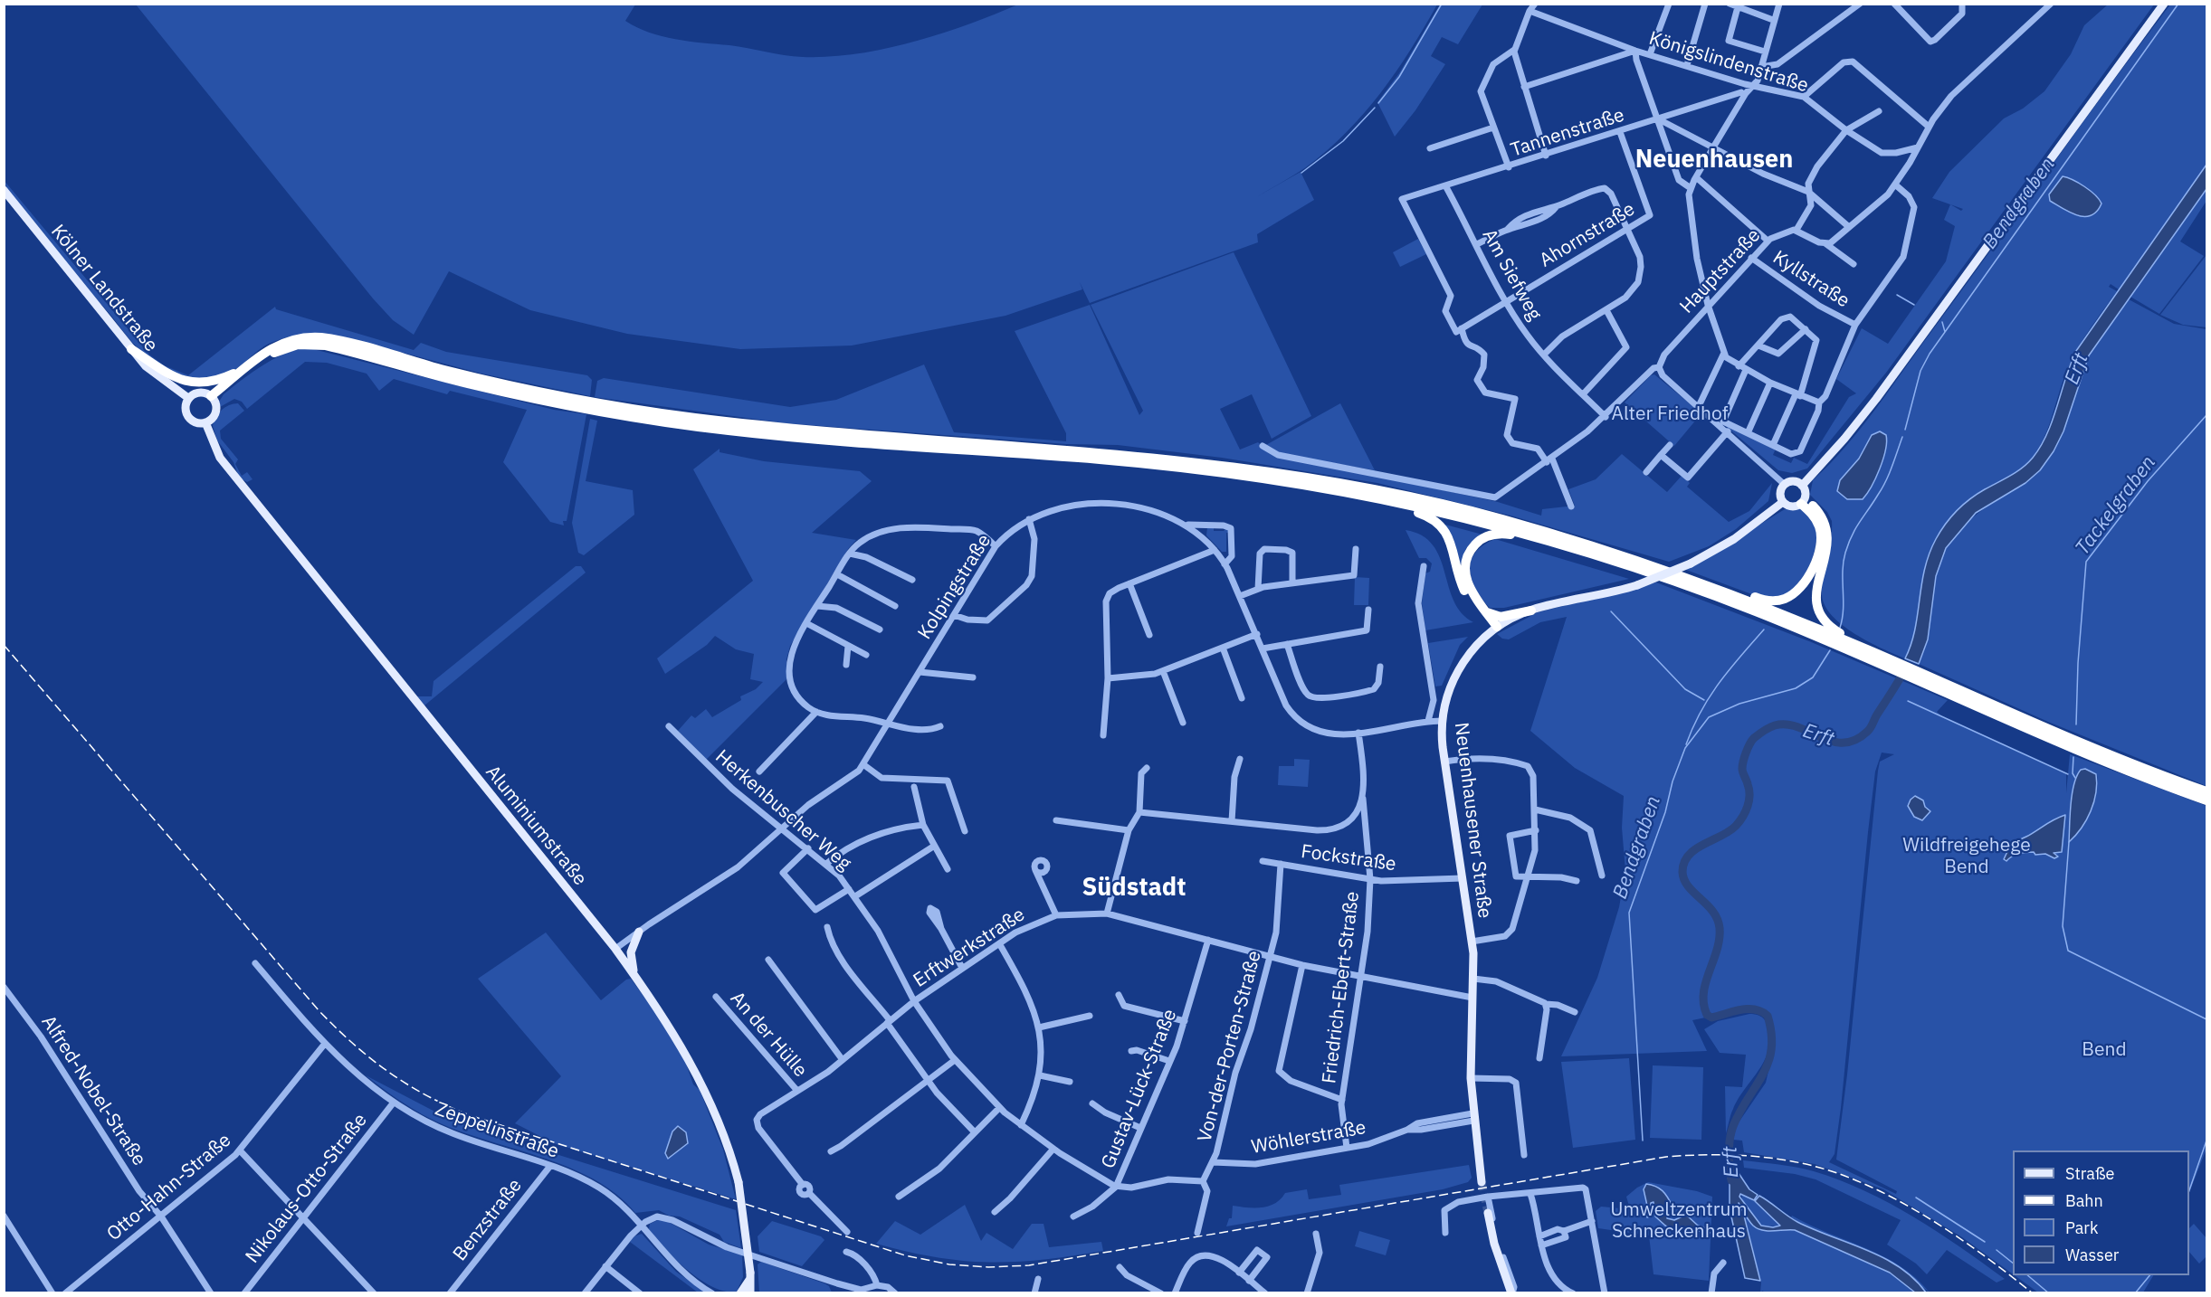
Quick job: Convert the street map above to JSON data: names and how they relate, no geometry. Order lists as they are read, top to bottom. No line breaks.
{"streets":{"main road":["Kölner Landstraße","Neuenhausener Straße","Aluminiumstraße"],"street":["Königslindenstraße","Tannenstraße","Ahornstraße","Hauptstraße","Am Siefweg","Kyllstraße","Kolpingstraße","Herkenbuscher Weg","Fockstraße","Erftwerkstraße","Friedrich-Ebert-Straße","An der Hülle","Von-der-Porten-Straße","Gustav-Lück-Straße","Alfred-Nobel-Straße","Zeppelinstraße","Wöhlerstraße","Otto-Hahn-Straße","Nikolaus-Otto-Straße","Benzstraße"]},"crossings":[["Tannenstraße","Ahornstraße"],["Tannenstraße","Am Siefweg"],["Ahornstraße","Am Siefweg"],["Hauptstraße","Am Siefweg"],["Hauptstraße","Kyllstraße"],["Kölner Landstraße","Aluminiumstraße"],["Kolpingstraße","Herkenbuscher Weg"],["Kolpingstraße","Neuenhausener Straße"],["Kolpingstraße","Aluminiumstraße"],["Kolpingstraße","Friedrich-Ebert-Straße"],["Herkenbuscher Weg","Erftwerkstraße"],["Herkenbuscher Weg","Gustav-Lück-Straße"],["Neuenhausener Straße","Fockstraße"],["Neuenhausener Straße","Erftwerkstraße"],["Neuenhausener Straße","Wöhlerstraße"],["Fockstraße","Friedrich-Ebert-Straße"],["Fockstraße","Von-der-Porten-Straße"],["Erftwerkstraße","Friedrich-Ebert-Straße"],["Erftwerkstraße","An der Hülle"],["Erftwerkstraße","Von-der-Porten-Straße"],["Erftwerkstraße","Gustav-Lück-Straße"],["Friedrich-Ebert-Straße","Wöhlerstraße"],["Von-der-Porten-Straße","Wöhlerstraße"],["Alfred-Nobel-Straße","Otto-Hahn-Straße"],["Zeppelinstraße","Otto-Hahn-Straße"],["Zeppelinstraße","Nikolaus-Otto-Straße"],["Zeppelinstraße","Benzstraße"]],"districts":["Neuenhausen","Südstadt"],"water":["Bendgraben","Erft","Tackelgraben"],"parks":["Alter Friedhof","Wildfreigehege Bend","Bend","Umweltzentrum Schneckenhaus"],"legend":["Straße","Bahn","Park","Wasser"]}
